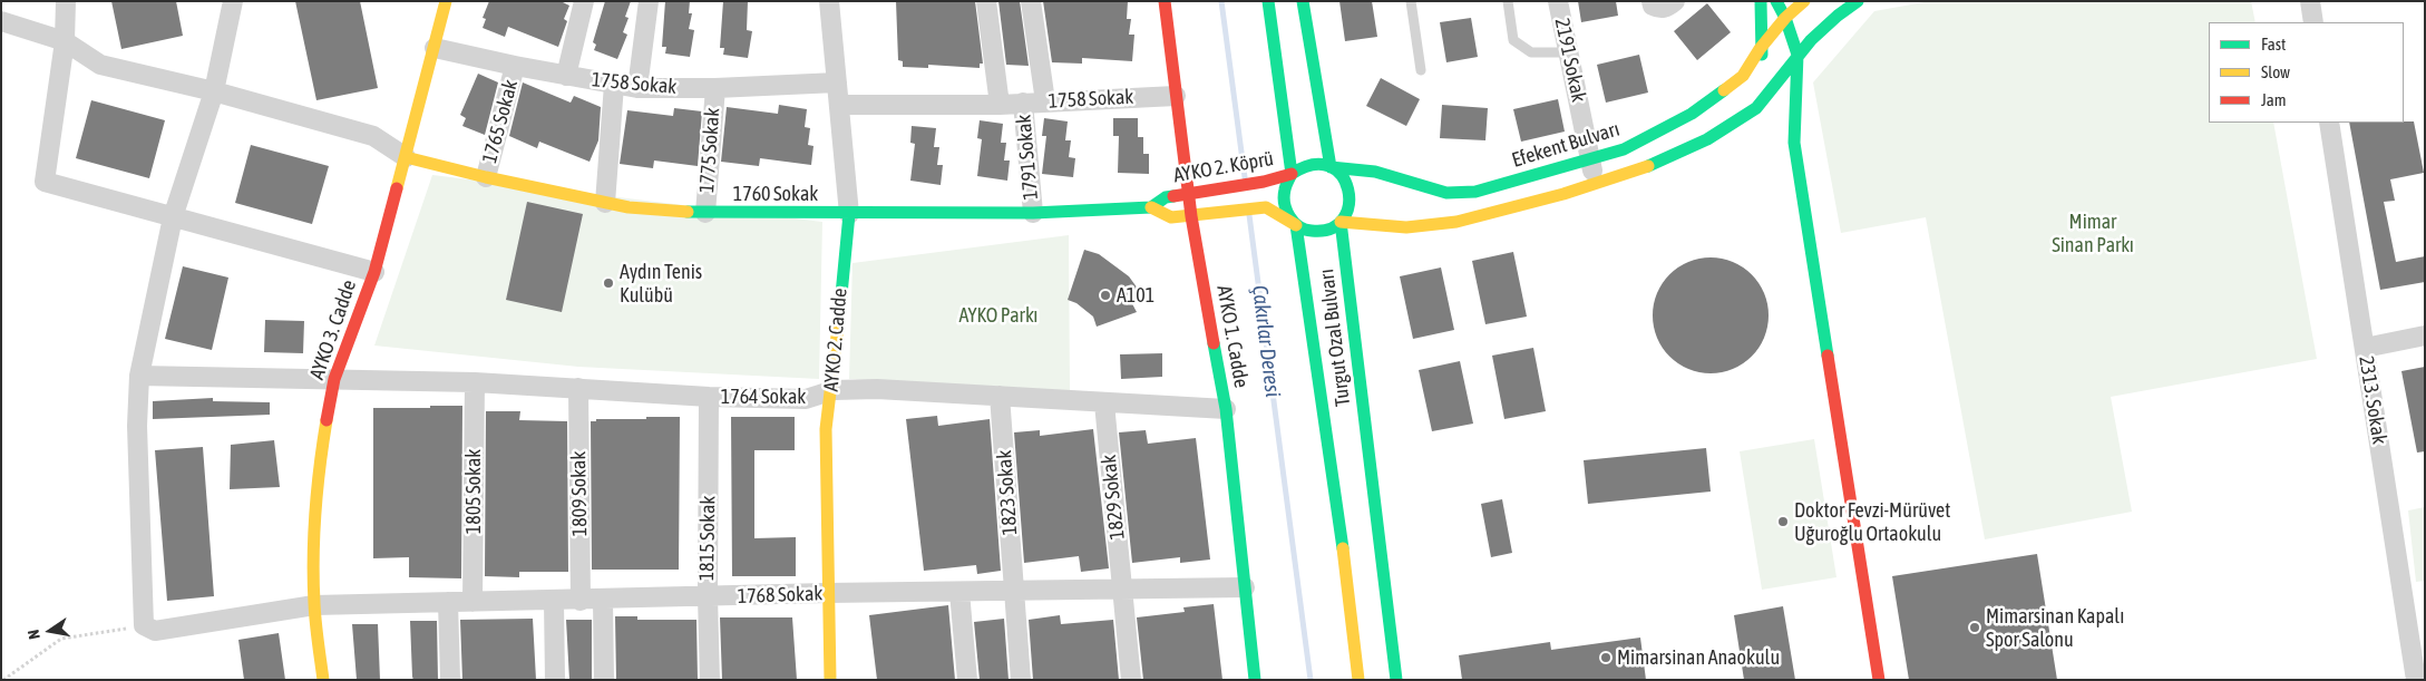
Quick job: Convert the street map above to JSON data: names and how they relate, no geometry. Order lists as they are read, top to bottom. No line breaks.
{"streets":{"street":["2191 Sokak","1758 Sokak","1765 Sokak","Efekent Bulvarı","1775 Sokak","1791 Sokak","AYKO 2. Köprü","1760 Sokak","AYKO 3. Cadde","AYKO 1. Cadde","Turgut Ozal Bulvarı","AYKO 2. Cadde","1764 Sokak","2313. Sokak","1805 Sokak","1823 Sokak","1809 Sokak","1829 Sokak","1815 Sokak","1768 Sokak"]},"crossings":[["2191 Sokak","Efekent Bulvarı"],["1758 Sokak","1765 Sokak"],["1758 Sokak","1775 Sokak"],["1758 Sokak","1791 Sokak"],["1758 Sokak","AYKO 3. Cadde"],["1758 Sokak","AYKO 1. Cadde"],["1758 Sokak","AYKO 2. Cadde"],["1765 Sokak","1760 Sokak"],["Efekent Bulvarı","AYKO 2. Köprü"],["Efekent Bulvarı","Turgut Ozal Bulvarı"],["1775 Sokak","1760 Sokak"],["1791 Sokak","1760 Sokak"],["AYKO 2. Köprü","1760 Sokak"],["AYKO 2. Köprü","AYKO 1. Cadde"],["AYKO 2. Köprü","Turgut Ozal Bulvarı"],["1760 Sokak","AYKO 3. Cadde"],["1760 Sokak","AYKO 2. Cadde"],["AYKO 3. Cadde","1764 Sokak"],["AYKO 3. Cadde","1768 Sokak"],["AYKO 1. Cadde","1764 Sokak"],["AYKO 1. Cadde","1768 Sokak"],["AYKO 2. Cadde","1764 Sokak"],["AYKO 2. Cadde","1768 Sokak"],["1764 Sokak","1805 Sokak"],["1764 Sokak","1823 Sokak"],["1764 Sokak","1809 Sokak"],["1764 Sokak","1829 Sokak"],["1764 Sokak","1815 Sokak"],["1805 Sokak","1768 Sokak"],["1823 Sokak","1768 Sokak"],["1809 Sokak","1768 Sokak"],["1829 Sokak","1768 Sokak"],["1815 Sokak","1768 Sokak"]],"water":["Çakırlar Deresi"],"parks":["Mimar Sinan Parkı","AYKO Parkı"],"places":["Aydın Tenis Kulübü","A101","Doktor Fevzi-Mürüvet Uğuroğlu Ortaokulu","Mimarsinan Kapalı Spor Salonu","Mimarsinan Anaokulu"],"legend":["Fast","Slow","Jam"],"north":"left"}
